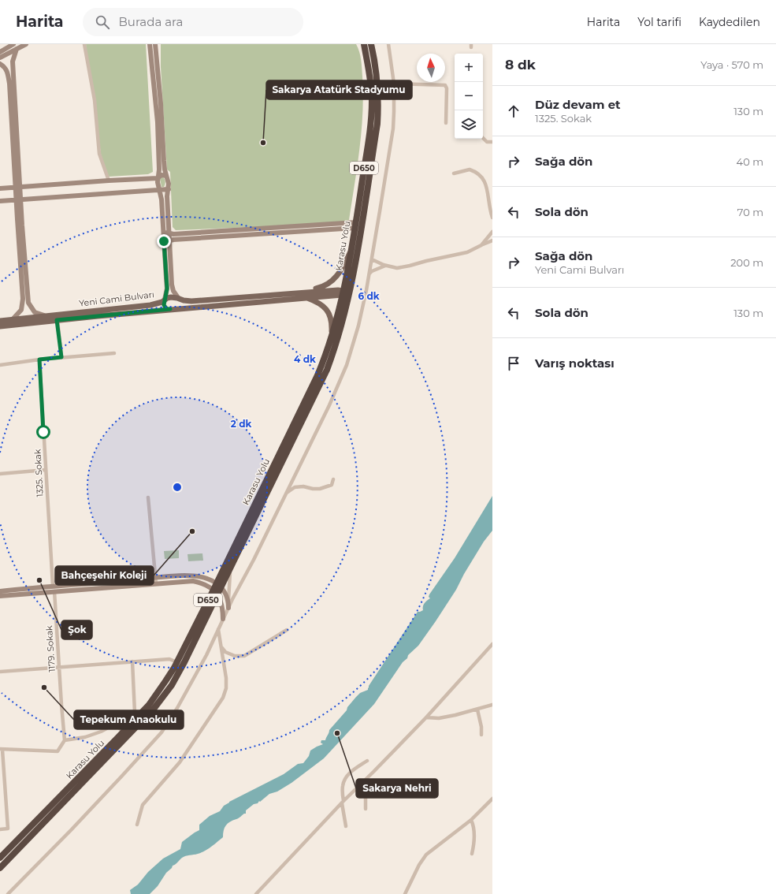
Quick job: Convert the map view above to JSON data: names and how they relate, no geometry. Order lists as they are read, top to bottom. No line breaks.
{"streets":{"highway":["D650","Karasu Yolu"],"main road":["Yeni Cami Bulvarı"],"street":["1325. Sokak","1179. Sokak"]},"crossings":[["Karasu Yolu","Yeni Cami Bulvarı"]],"places":["Sakarya Atatürk Stadyumu","Bahçeşehir Koleji","Şok","Tepekum Anaokulu","Sakarya Nehri"],"north":"top","page":{"header":"Harita","search":"Burada ara","nav":["Harita","Yol tarifi","Kaydedilen"],"heading":["8 dk","Yaya · 570 m"],"map_buttons":["+","−"],"list":[["Düz devam et","1325. Sokak","130 m"],["Sağa dön","40 m"],["Sola dön","70 m"],["Sağa dön","Yeni Cami Bulvarı","200 m"],["Sola dön","130 m"],"Varış noktası"]},"rings":["6 dk","4 dk","2 dk"]}
